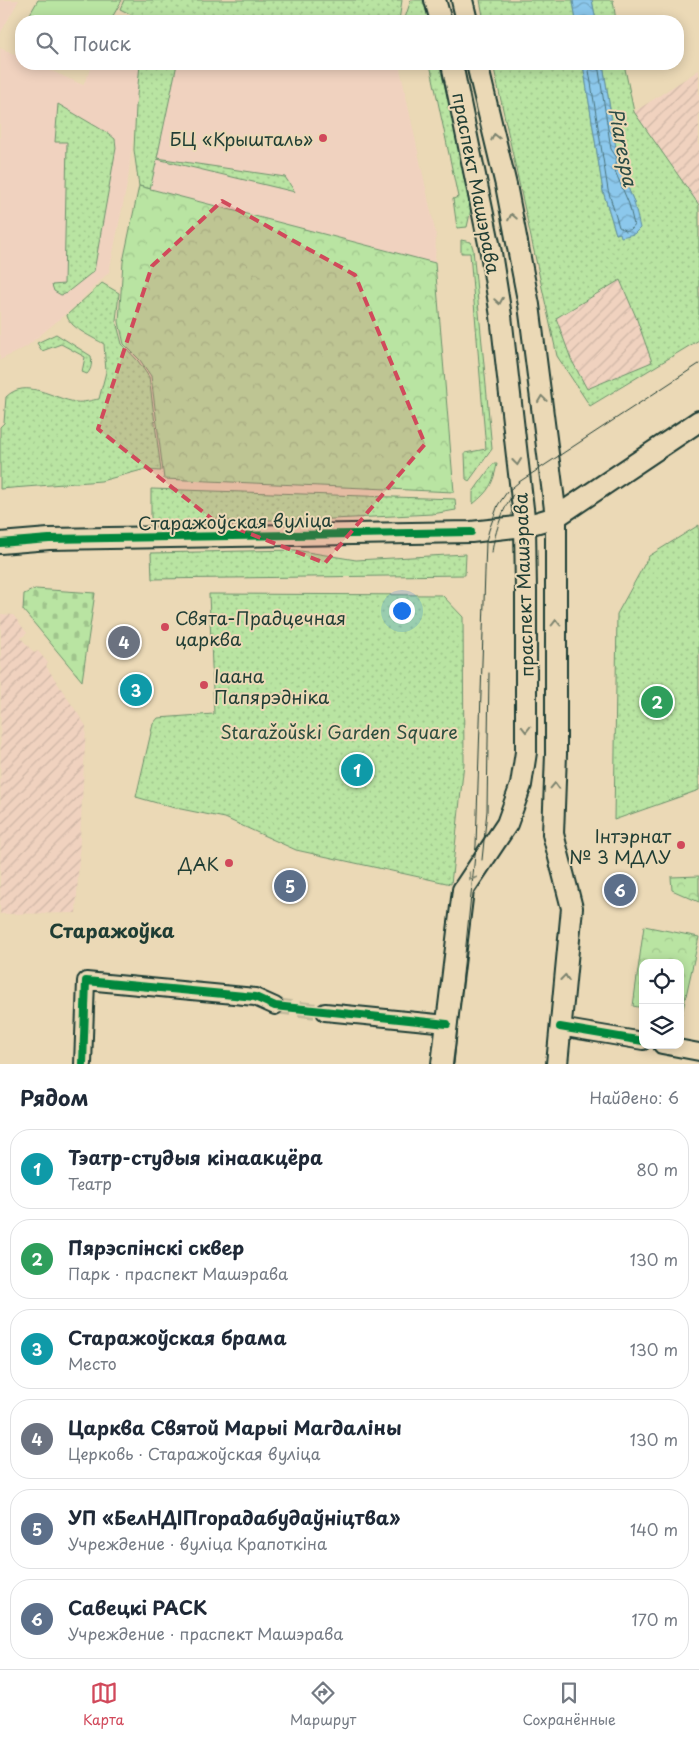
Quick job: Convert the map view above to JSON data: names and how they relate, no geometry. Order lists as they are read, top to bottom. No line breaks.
{"streets":{"main road":["праспект Машэрава","Старажоўская вуліца"]},"crossings":[["праспект Машэрава","Старажоўская вуліца"]],"districts":["Старажоўка"],"water":["Piarespa"],"parks":["Staražoŭski Garden Square"],"places":["БЦ «Крышталь»","Свята-Прадцечная царква","Іаана Папярэдніка","Інтэрнат № 3 МДЛУ","ДАК"],"page":{"search":"Поиск","pins":["4","3","2","1","5","6"],"heading":["Рядом","Найдено: 6"],"list":[{"mark":"1","name":"Тэатр-студыя кінаакцёра","note":"Театр","value":"80 m"},{"mark":"2","name":"Пярэспінскі сквер","note":"Парк · праспект Машэрава","value":"130 m"},{"mark":"3","name":"Старажоўская брама","note":"Место","value":"130 m"},{"mark":"4","name":"Царква Святой Марыі Магдаліны","note":"Церковь · Старажоўская вуліца","value":"130 m"},{"mark":"5","name":"УП «БелНДІПгорадабудаўніцтва»","note":"Учреждение · вуліца Крапоткіна","value":"140 m"},{"mark":"6","name":"Савецкі РАСК","note":"Учреждение · праспект Машэрава","value":"170 m"}],"nav":["Карта","Маршрут","Сохранённые"]}}
